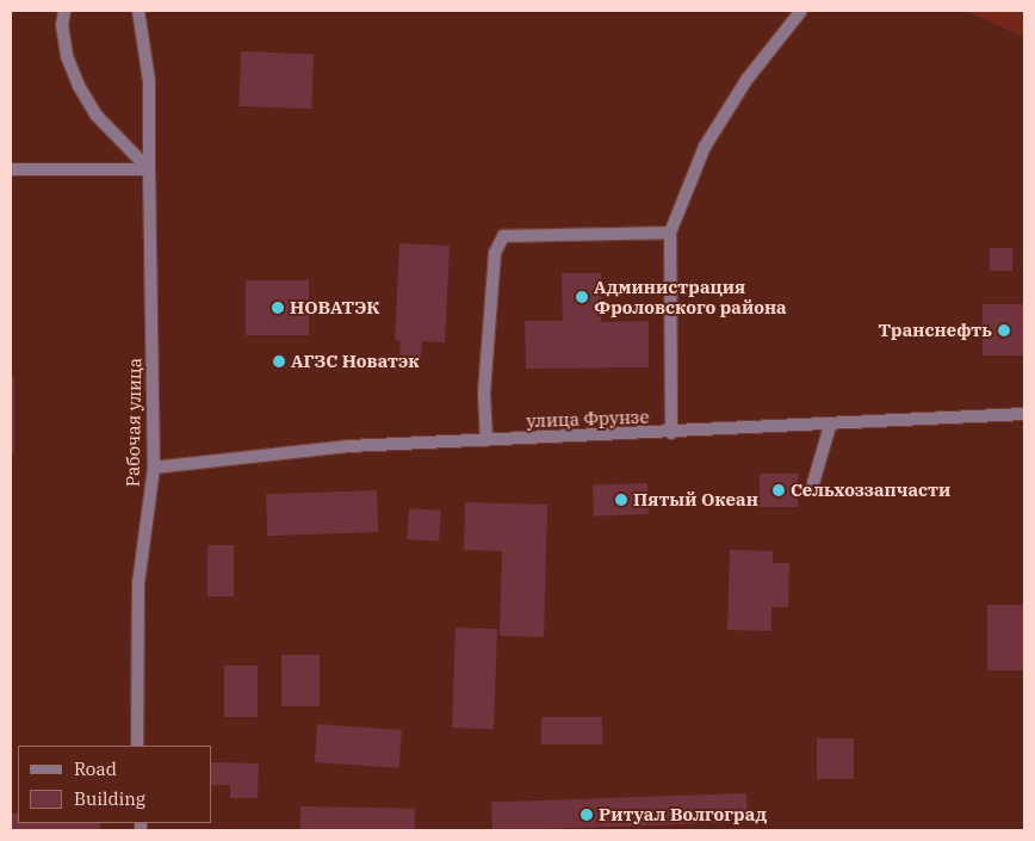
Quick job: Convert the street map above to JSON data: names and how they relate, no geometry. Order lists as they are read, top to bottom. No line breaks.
{"streets":{"street":["улица Фрунзе","Рабочая улица"]},"crossings":[["улица Фрунзе","Рабочая улица"]],"places":["Администрация Фроловского района","НОВАТЭК","Транснефть","АГЗС Новатэк","Сельхоззапчасти","Пятый Океан","Ритуал Волгоград"],"legend":["Road","Building"]}
